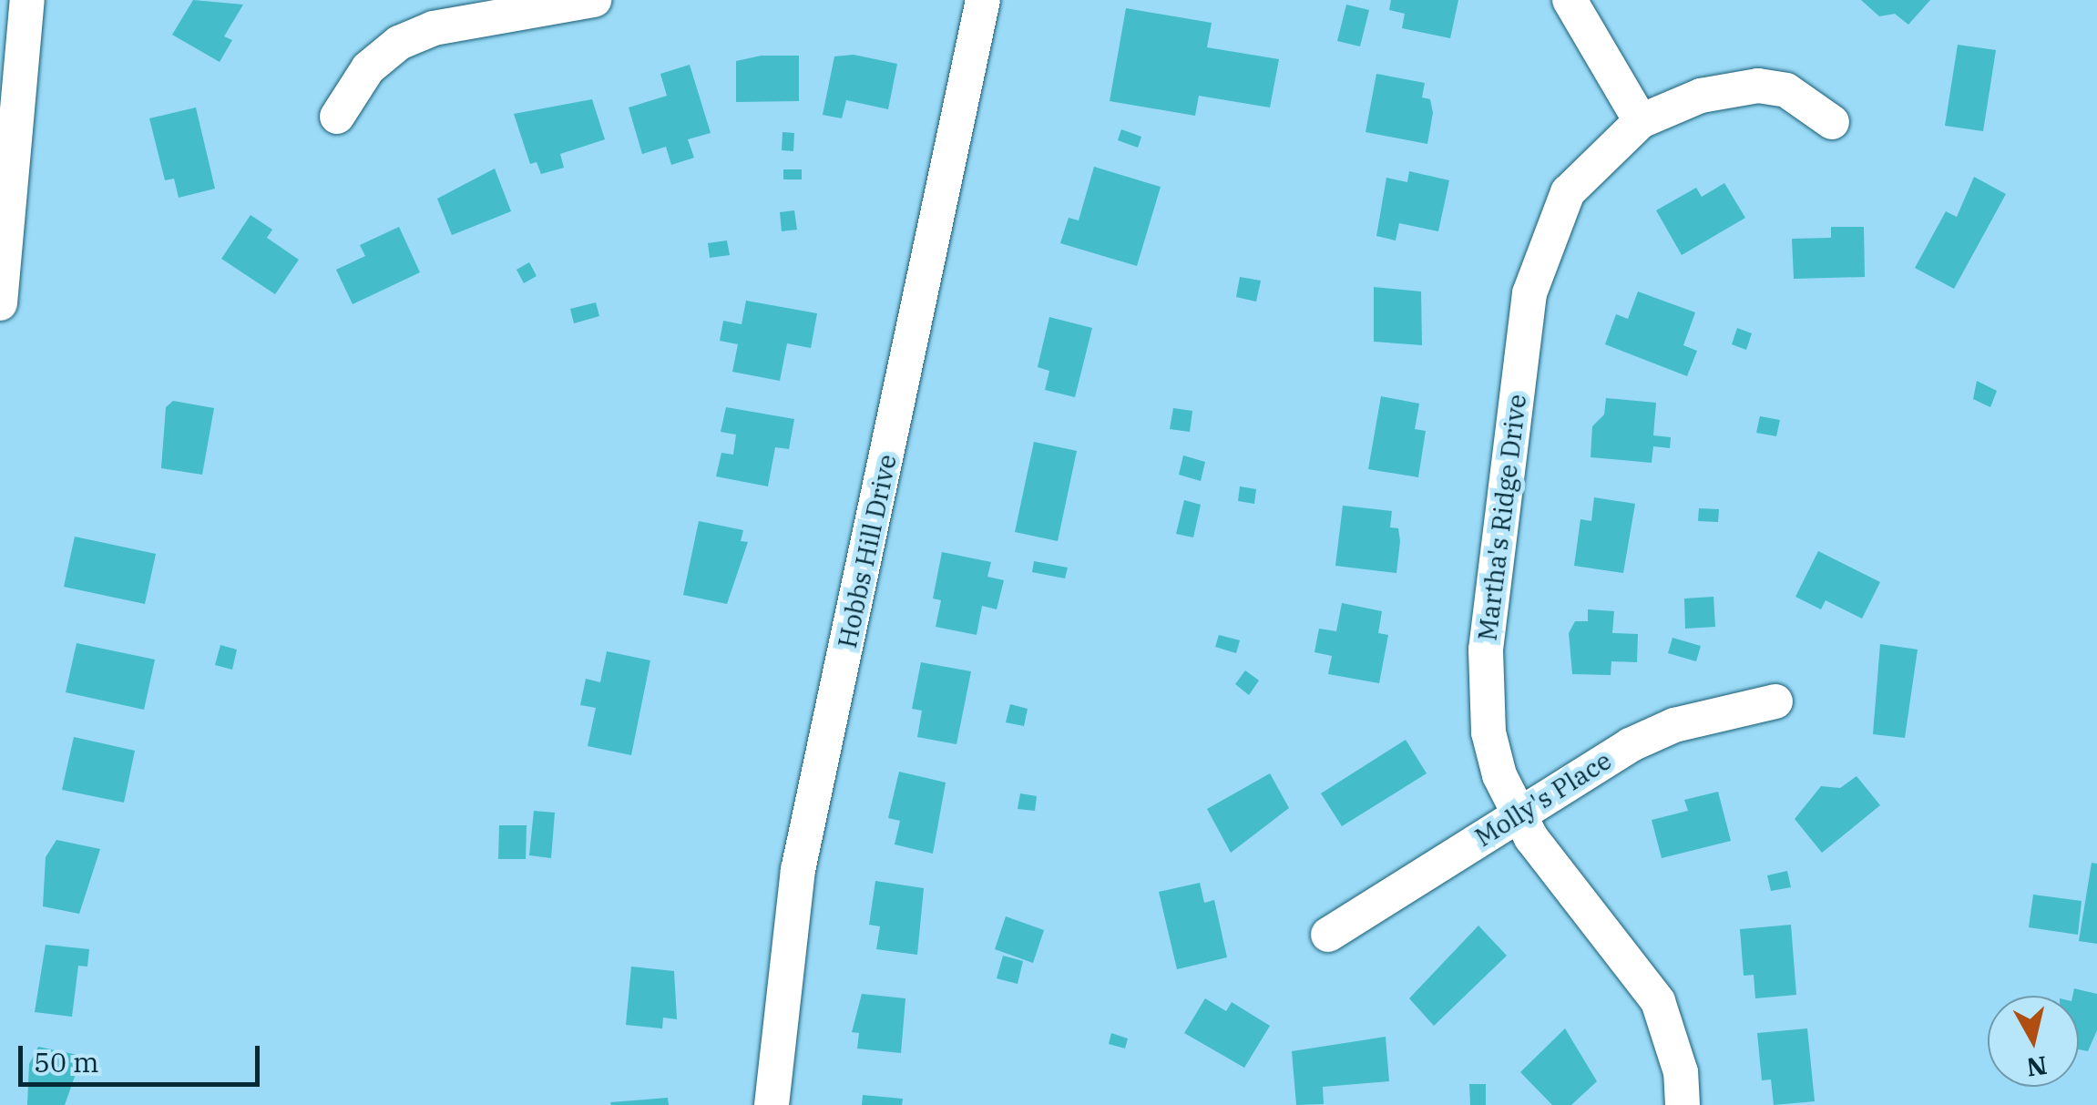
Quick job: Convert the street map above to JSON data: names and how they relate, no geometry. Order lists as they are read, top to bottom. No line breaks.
{"streets":{"street":["Martha's Ridge Drive","Hobbs Hill Drive","Molly's Place"]},"crossings":[["Martha's Ridge Drive","Molly's Place"]],"scale_bar":"50 m","north":"bottom"}
